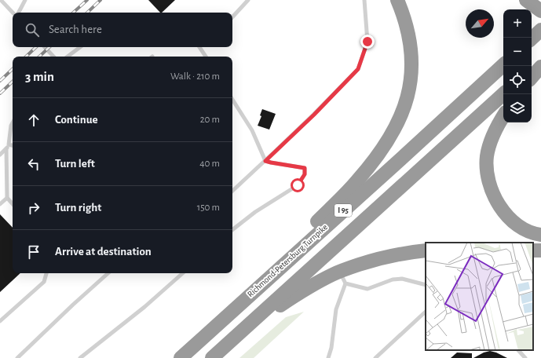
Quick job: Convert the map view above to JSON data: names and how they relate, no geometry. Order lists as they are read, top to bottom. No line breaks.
{"streets":{"highway":["I 95","Richmond-Petersburg Turnpike"]},"north":"top right","page":{"map_buttons":["+","−"],"search":"Search here","heading":["3 min","Walk · 210 m"],"list":[["Continue","20 m"],["Turn left","40 m"],["Turn right","150 m"],"Arrive at destination"]}}
